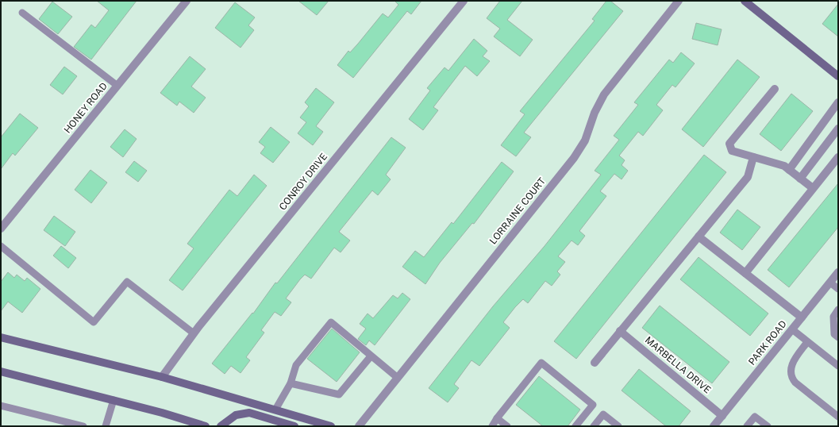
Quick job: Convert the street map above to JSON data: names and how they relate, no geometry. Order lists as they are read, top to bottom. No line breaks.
{"streets":{"street":["HONEY ROAD","CONROY DRIVE","LORRAINE COURT","PARK ROAD","MARBELLA DRIVE"]},"crossings":[["PARK ROAD","MARBELLA DRIVE"]]}
